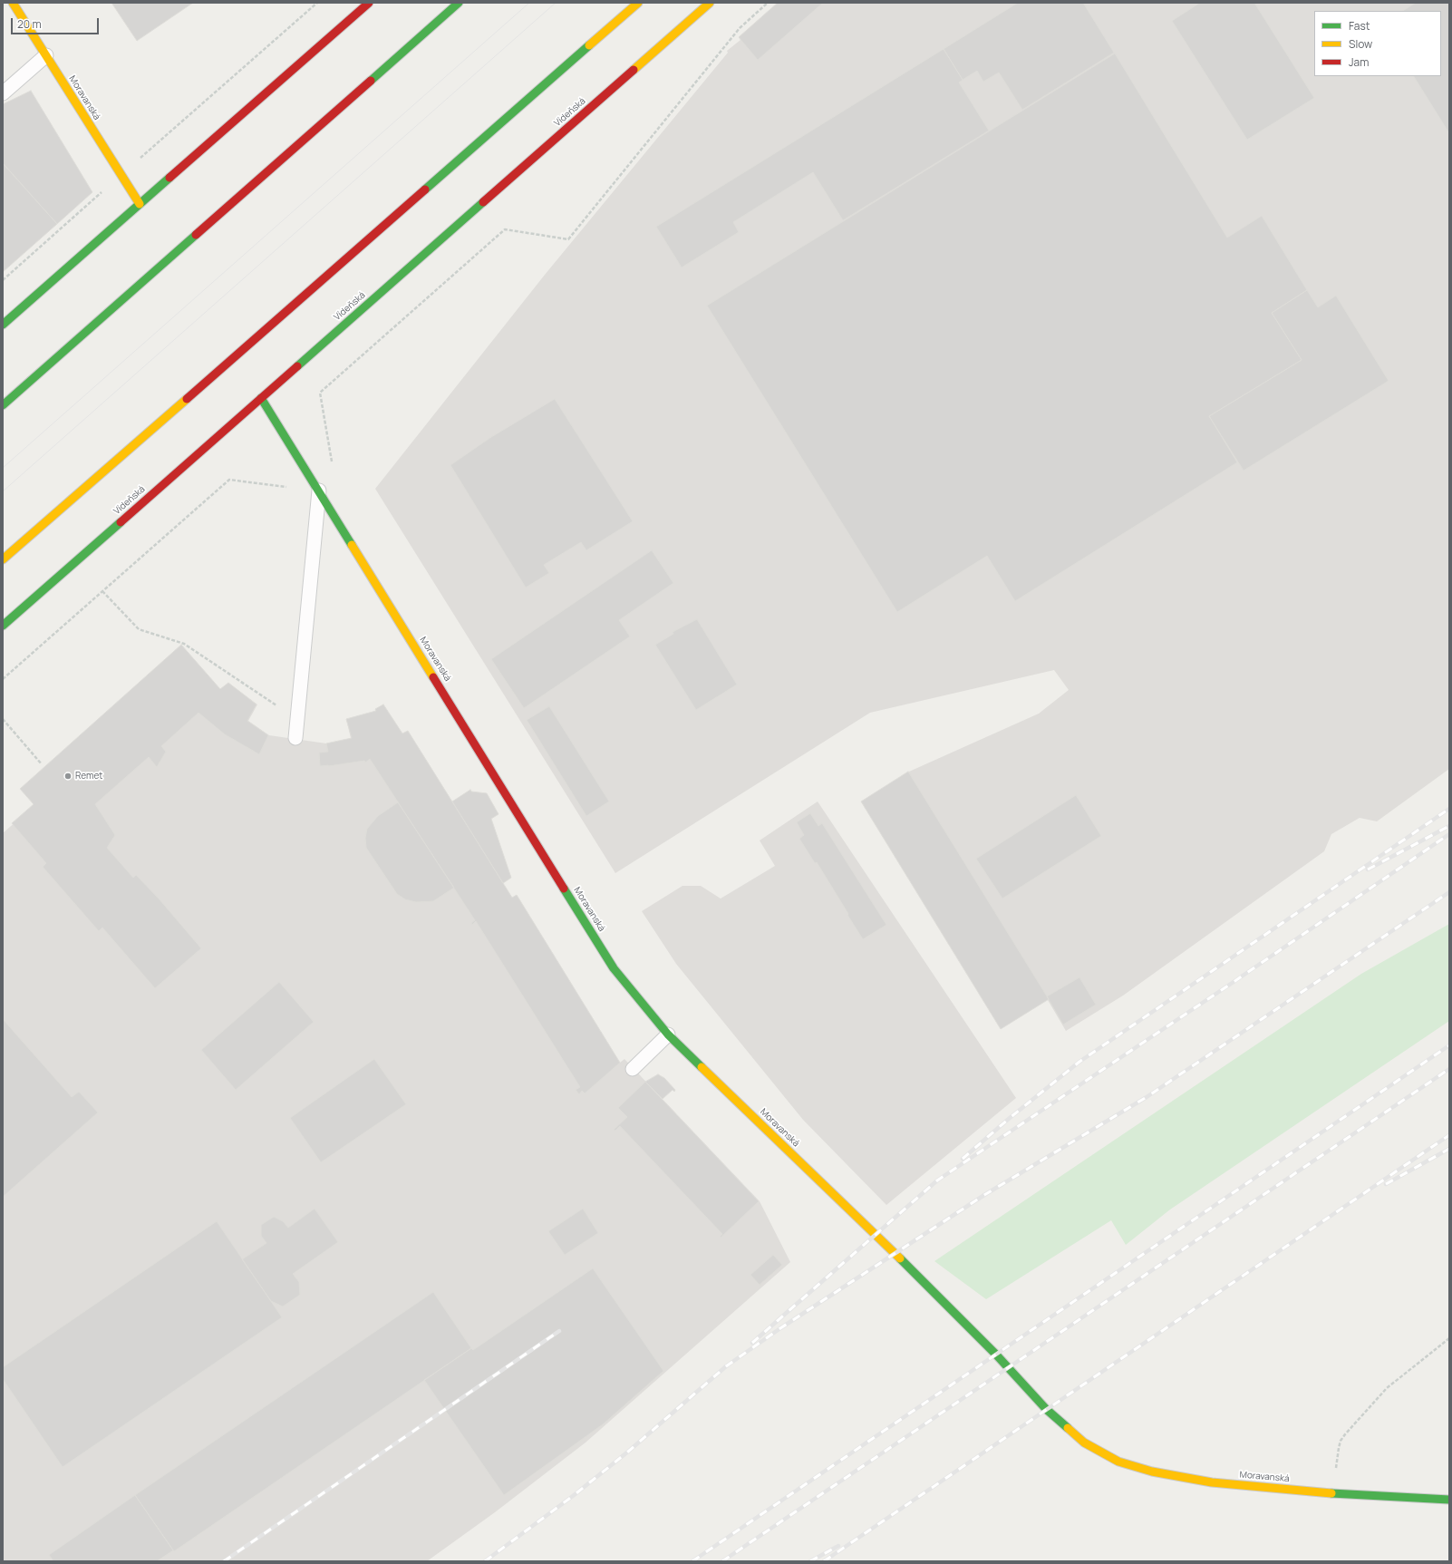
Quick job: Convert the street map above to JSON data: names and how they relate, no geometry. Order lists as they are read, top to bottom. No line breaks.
{"streets":{"main road":["Moravanská","Vídeňská"]},"crossings":[["Moravanská","Vídeňská"]],"places":["Remet"],"legend":["Fast","Slow","Jam"],"scale_bar":"20 m"}
